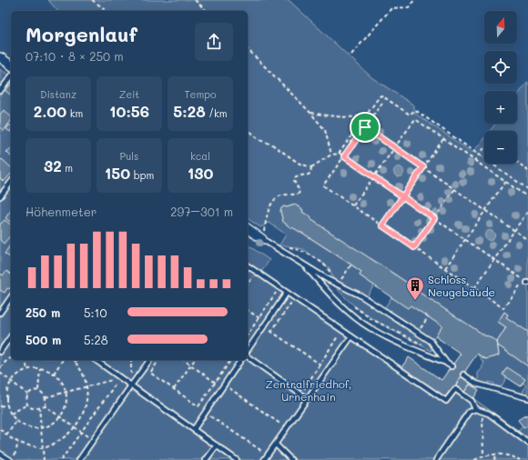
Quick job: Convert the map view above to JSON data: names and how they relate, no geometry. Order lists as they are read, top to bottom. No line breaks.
{"parks":["Zentralfriedhof, Urnenhain"],"places":{"building":["Schloss Neugebäude"]},"north":"top","page":{"map_buttons":["+","−"],"heading":["Morgenlauf","07:10 · 8 × 250 m"],"stats":[["Distanz","2.00 km"],["Zeit","10:56"],["Tempo","5:28 /km"],["32 m"],["Puls","150 bpm"],["kcal","130"]],"chart":["Höhenmeter","297–301 m"],"list":[{"name":"250 m","note":"5:10"},{"name":"500 m","note":"5:28"}]}}
